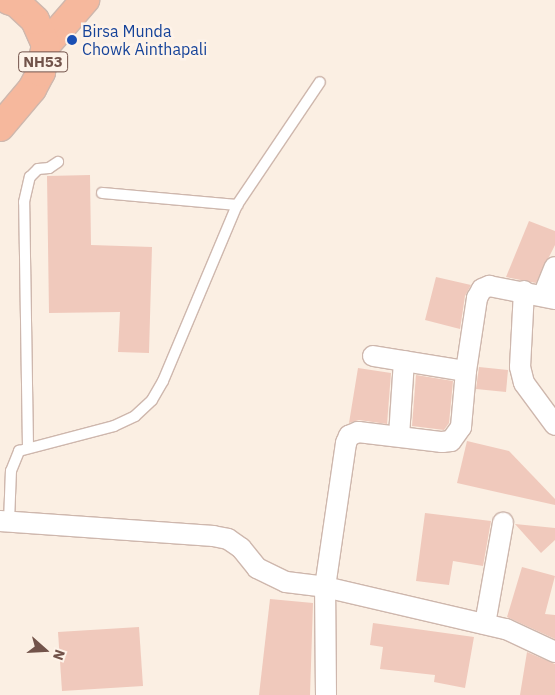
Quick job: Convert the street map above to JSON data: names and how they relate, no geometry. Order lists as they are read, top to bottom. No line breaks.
{"streets":{"highway":["NH53"]},"places":["Birsa Munda Chowk Ainthapali"],"north":"right"}
